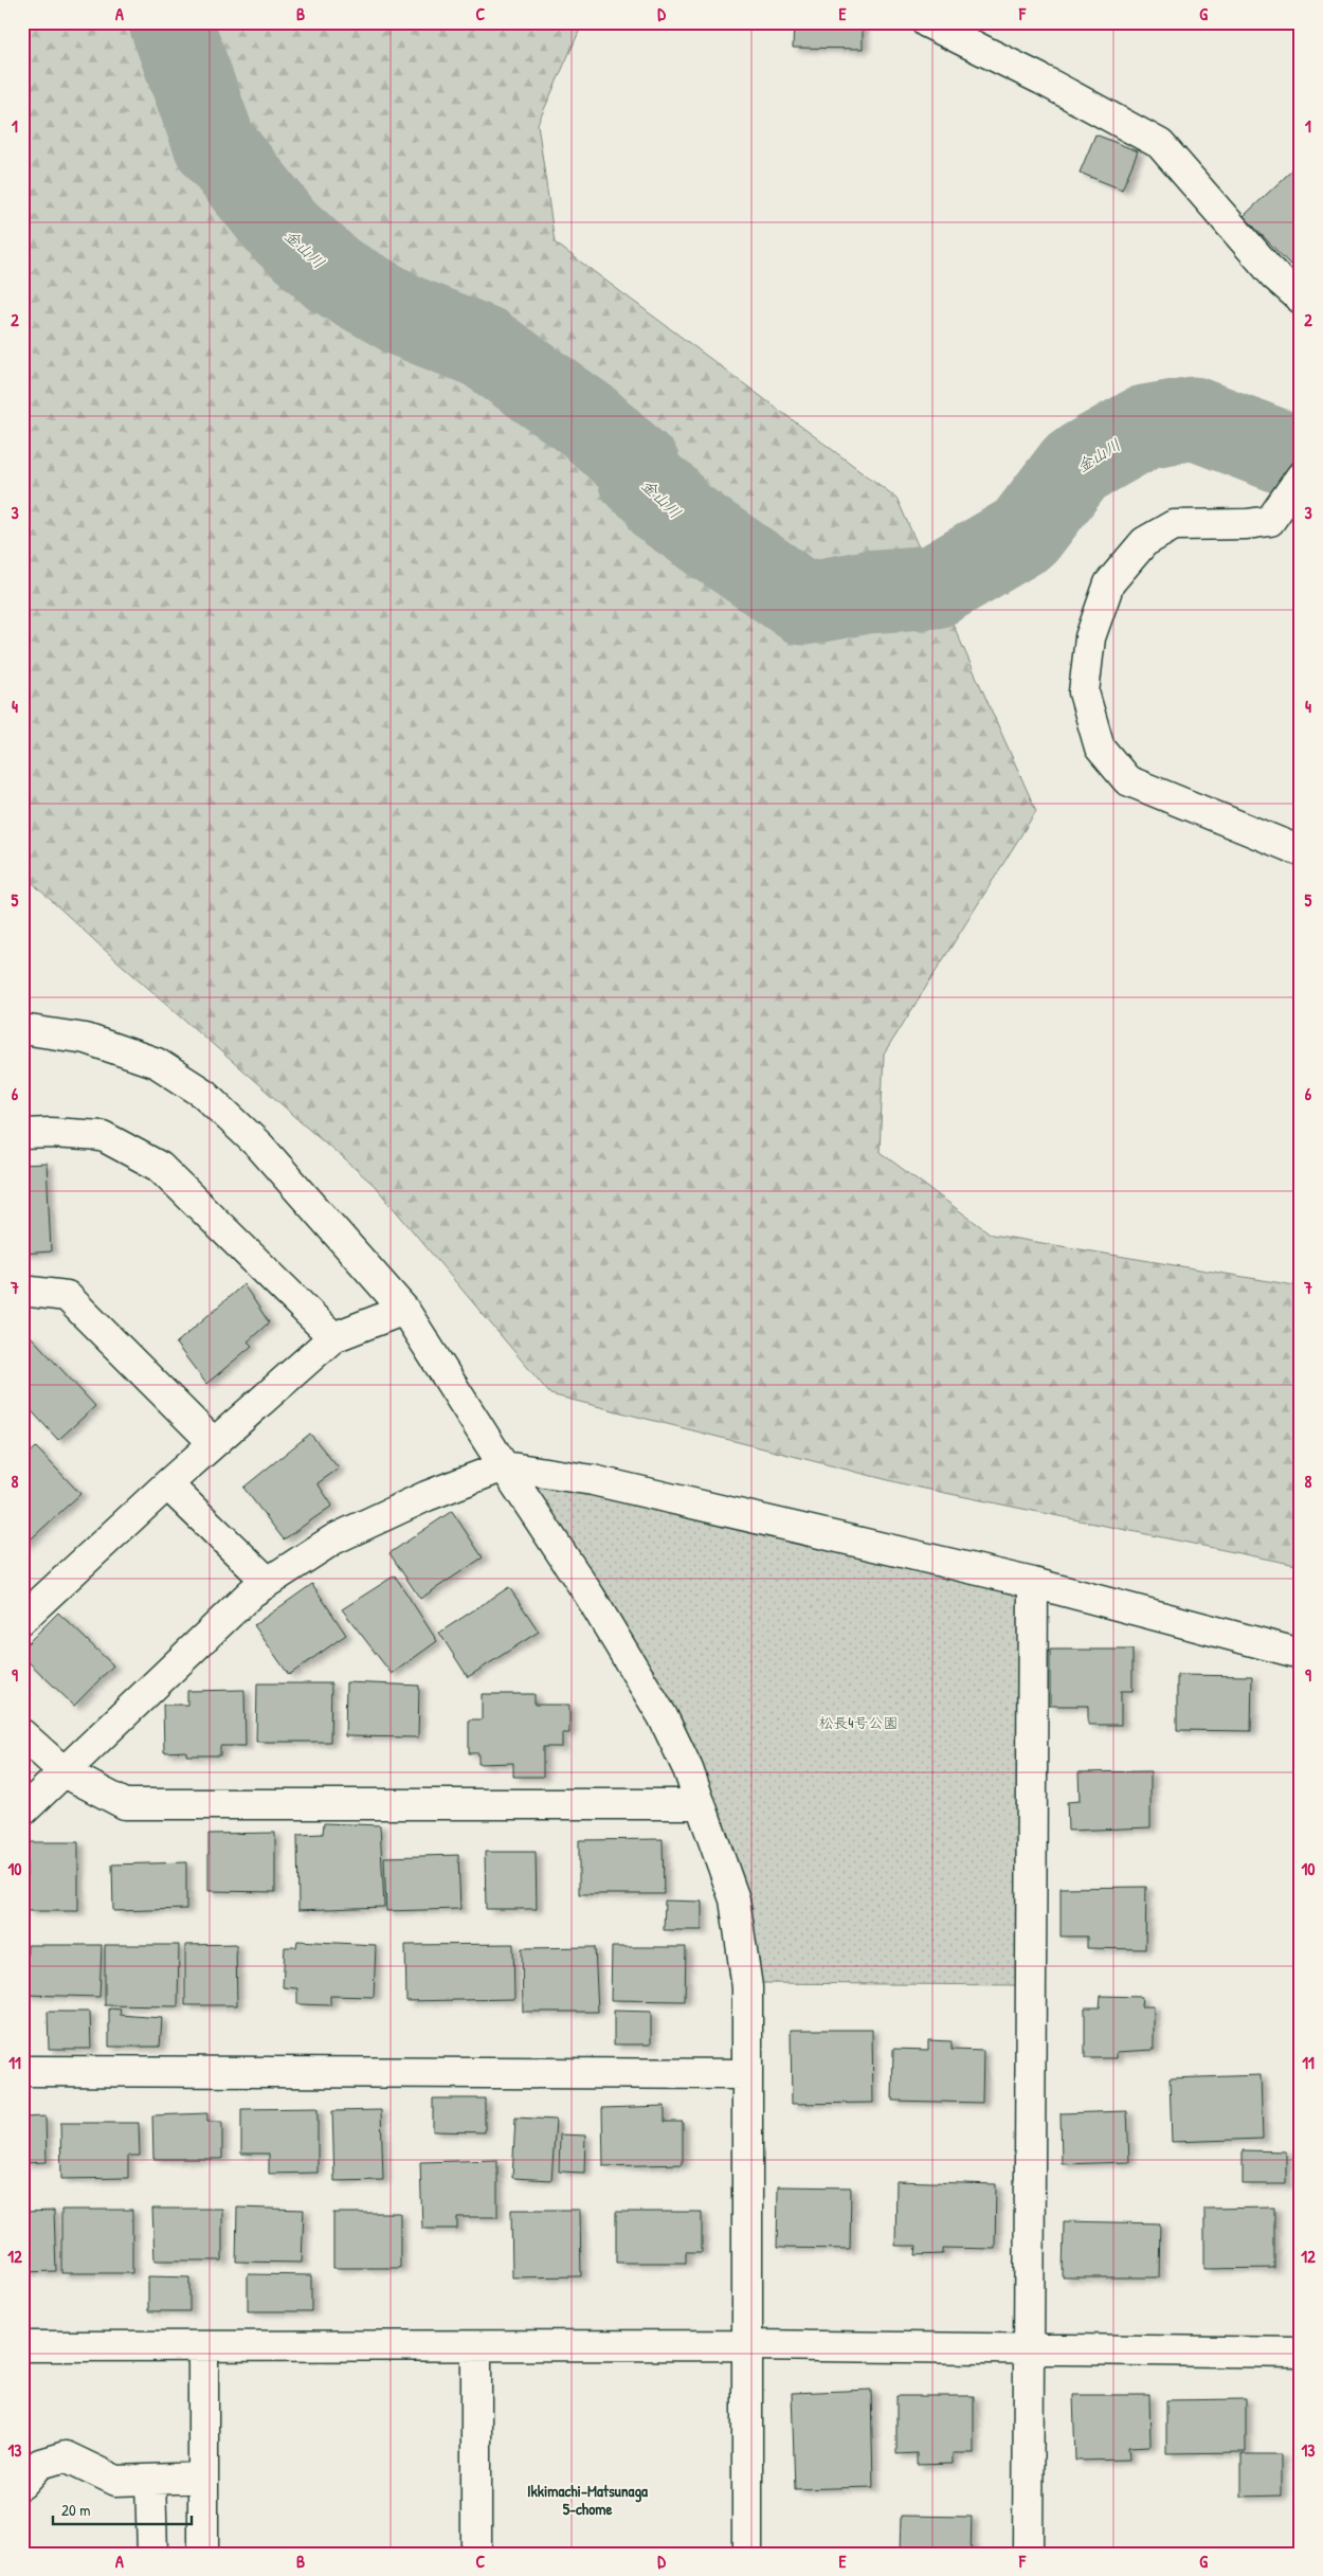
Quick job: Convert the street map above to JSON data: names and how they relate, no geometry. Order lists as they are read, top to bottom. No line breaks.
{"districts":["Ikkimachi-Matsunaga 5-chome"],"water":["金山川"],"parks":["松長4号公園"],"scale_bar":"20 m","grid":{"columns":["A","B","C","D","E","F","G"],"rows":["1","2","3","4","5","6","7","8","9","10","11","12","13"]}}
